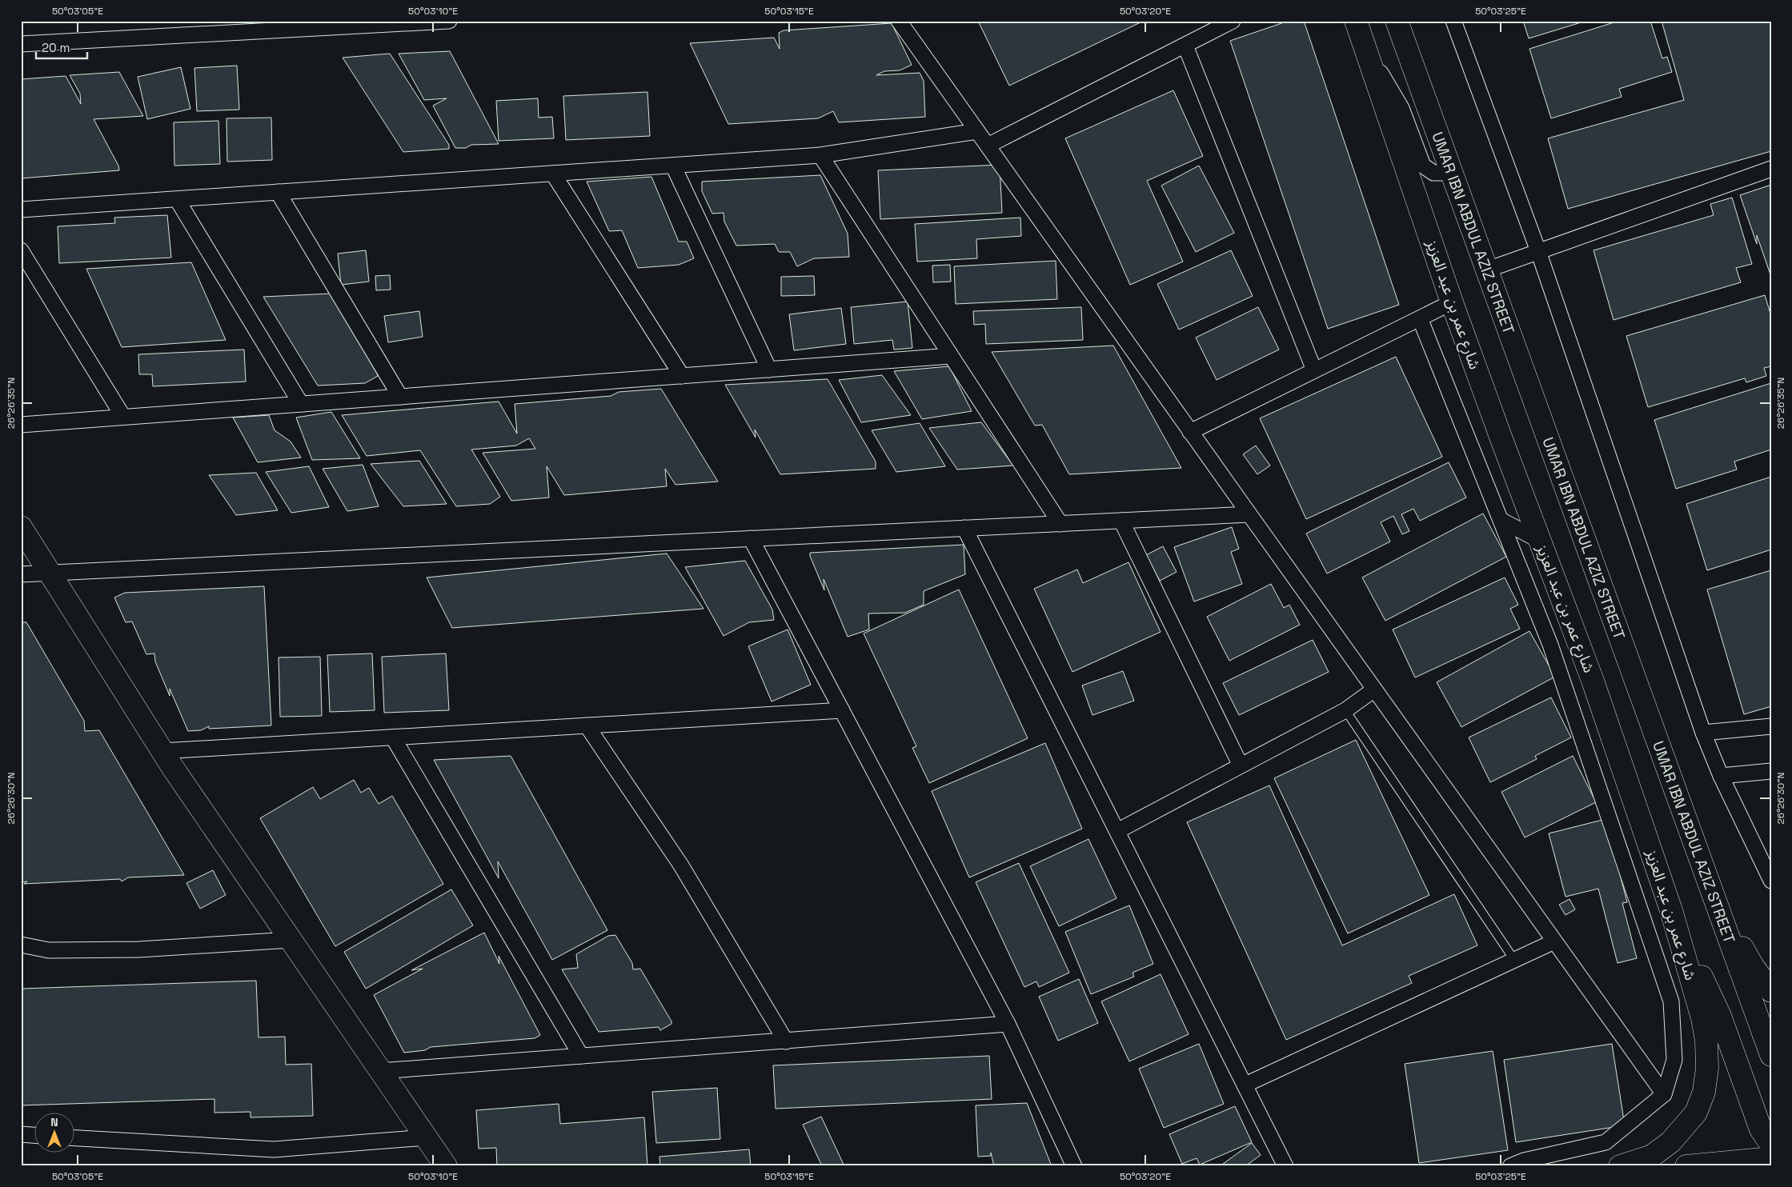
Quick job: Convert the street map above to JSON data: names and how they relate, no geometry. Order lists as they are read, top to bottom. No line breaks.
{"streets":{"main road":["UMAR IBN ABDUL AZIZ STREET","شارع عمر بن عبد العزيز"]},"scale_bar":"20 m","north":"top","coordinates":["50°03'05\"E","50°03'10\"E","50°03'15\"E","50°03'20\"E","50°03'25\"E","26°26'35\"N","26°26'30\"N"]}
